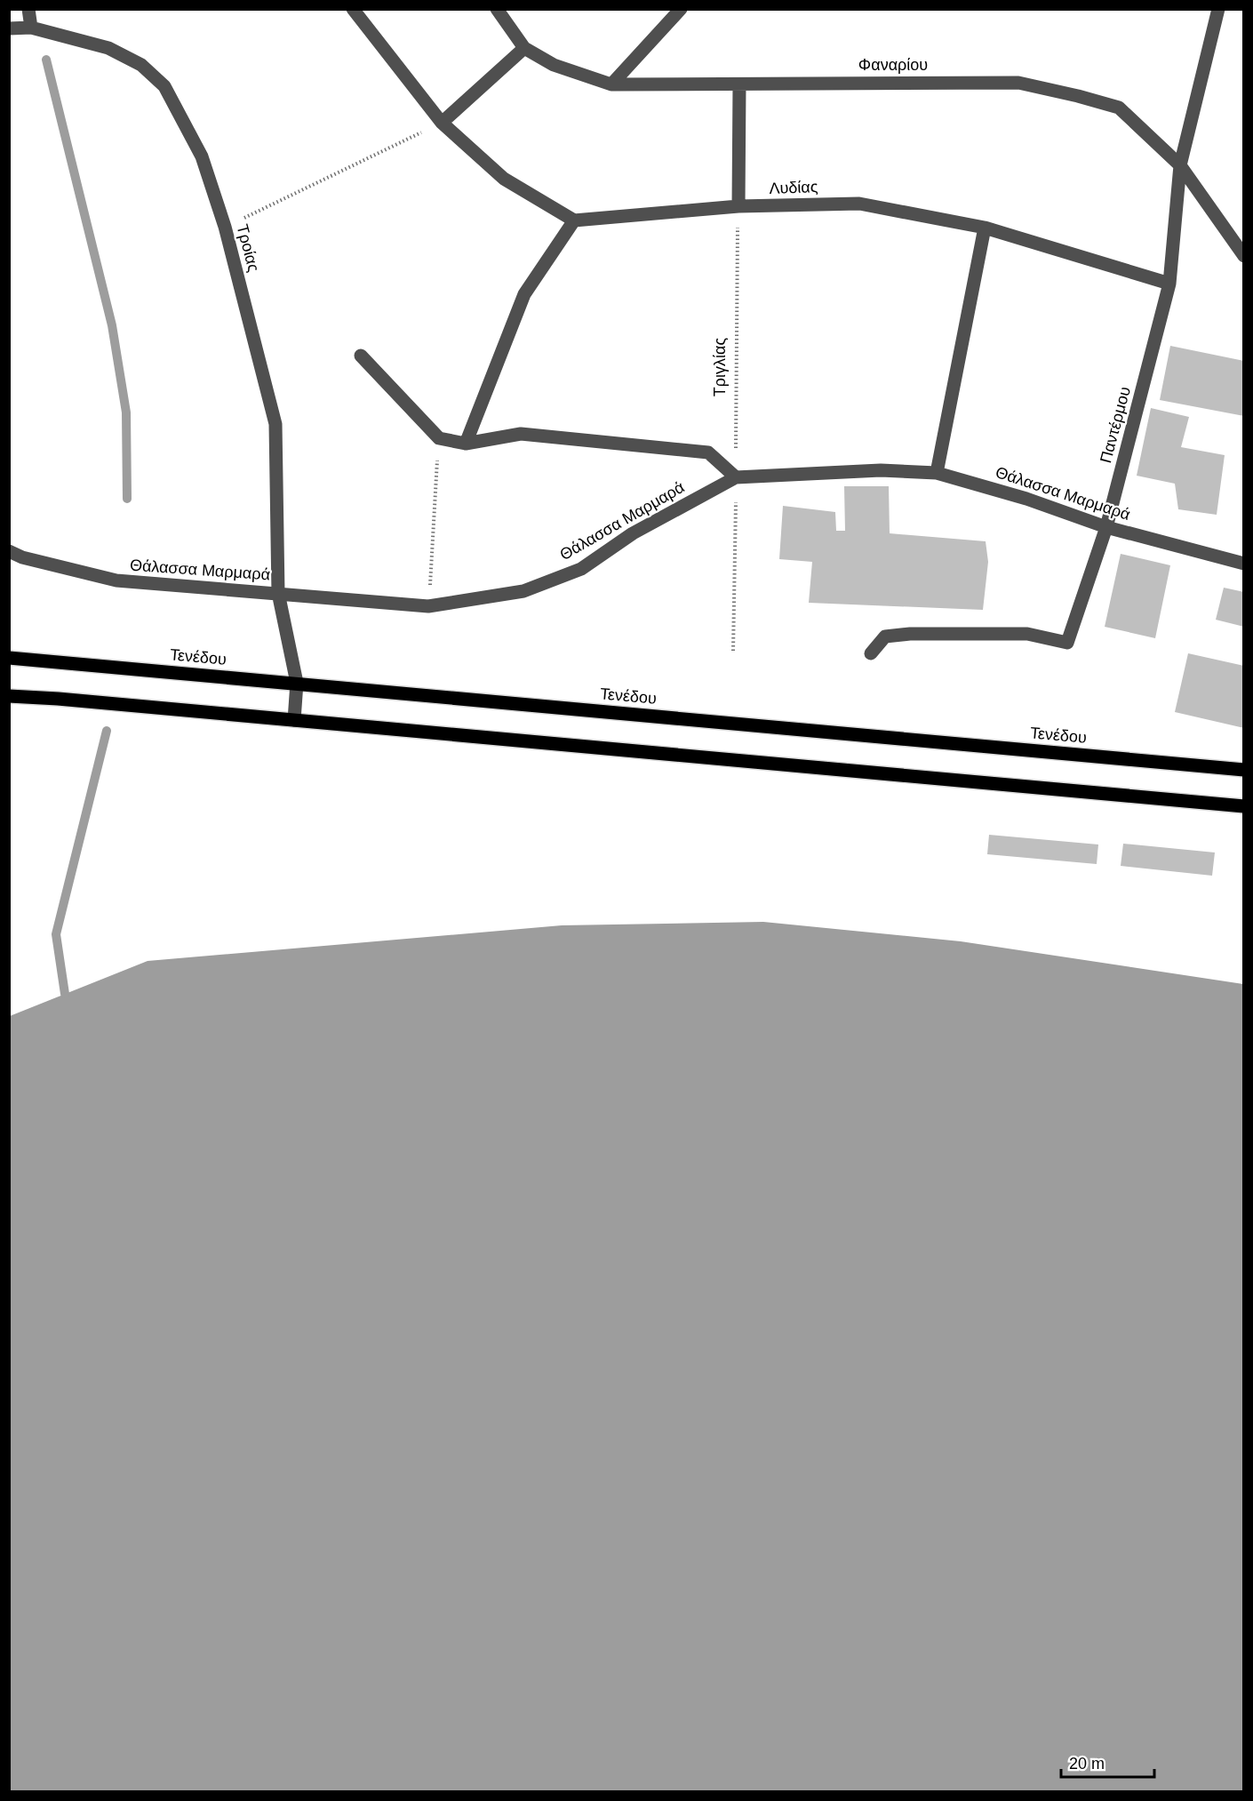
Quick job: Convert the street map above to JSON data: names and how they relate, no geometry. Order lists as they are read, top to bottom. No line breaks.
{"streets":{"main road":["Τενέδου"],"street":["Φαναρίου","Λυδίας","Τροίας","Παντέρμου","Θάλασσα Μαρμαρά"],"path":["Τριγλίας"]},"crossings":[["Φαναρίου","Παντέρμου"],["Λυδίας","Τριγλίας"],["Λυδίας","Παντέρμου"],["Τροίας","Θάλασσα Μαρμαρά"],["Τροίας","Τενέδου"],["Τριγλίας","Θάλασσα Μαρμαρά"],["Παντέρμου","Θάλασσα Μαρμαρά"]],"scale_bar":"20 m"}
